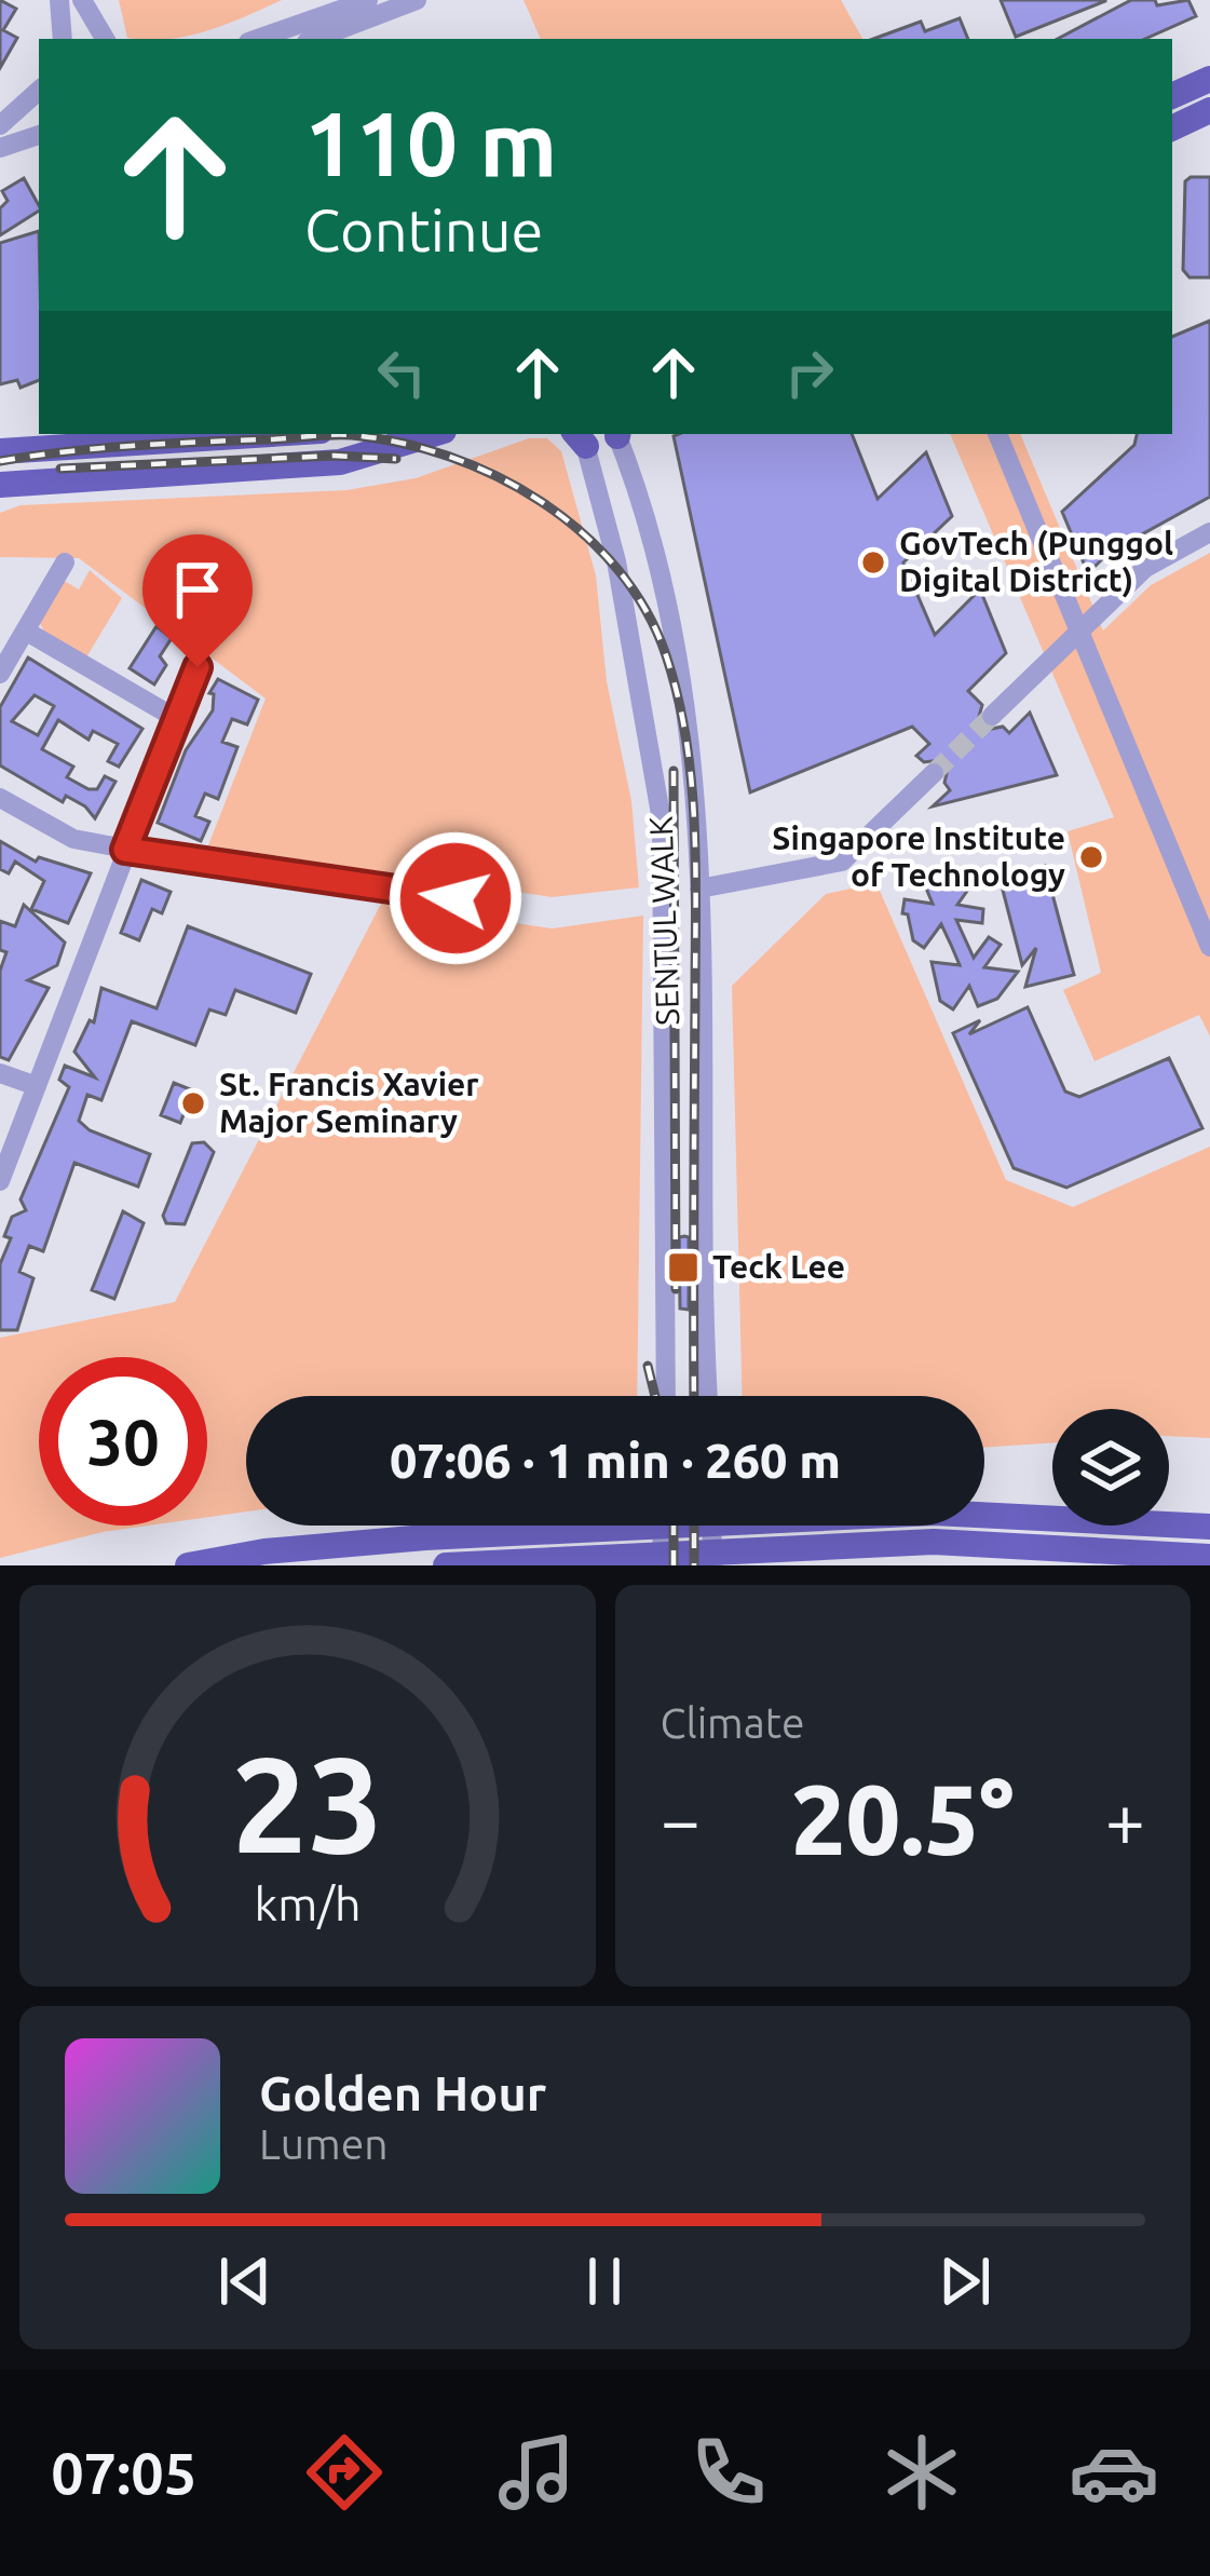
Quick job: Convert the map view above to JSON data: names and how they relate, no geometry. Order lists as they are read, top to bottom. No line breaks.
{"streets":{"street":["SENTUL WALK"]},"places":{"other":["GovTech (Punggol Digital District)","Singapore Institute of Technology","St. Francis Xavier Major Seminary"],"transit":["Teck Lee"]},"page":{"turn":["110 m","Continue"],"limit":"30","trip":"07:06 · 1 min · 260 m","tile":"Climate","heat":["−","20.5°","+"],"song":["Golden Hour","Lumen"],"tabs":"07:05","gauge":["23","km/h"]}}
